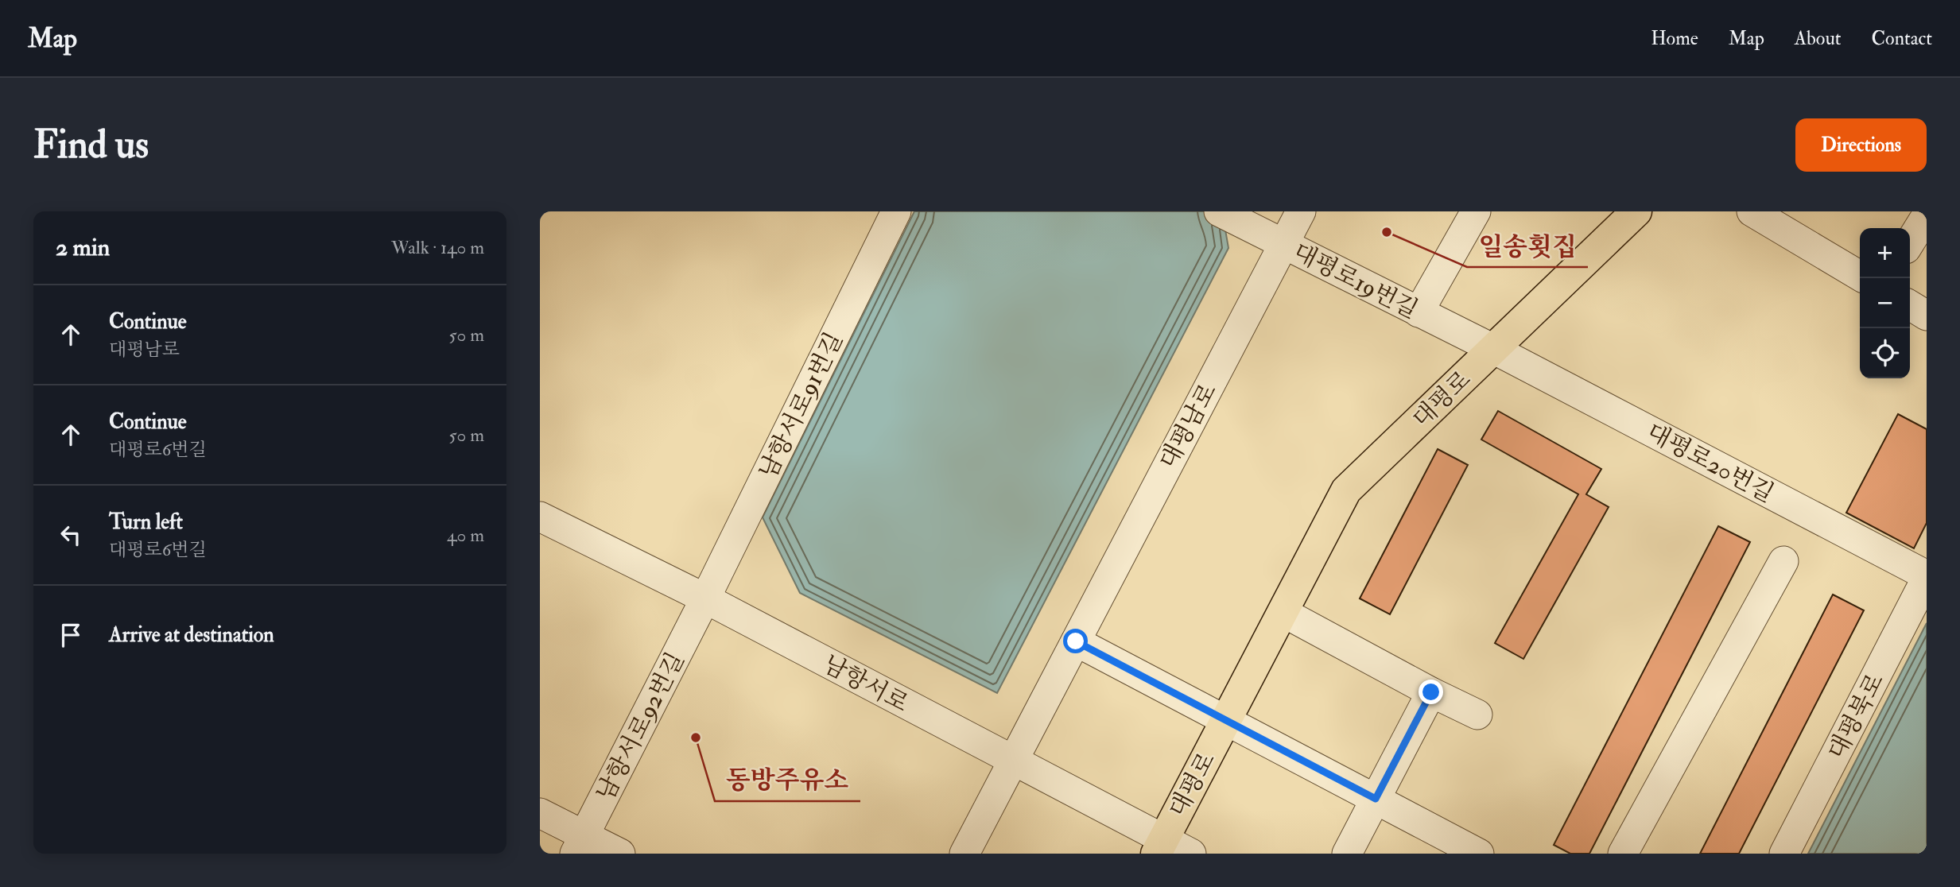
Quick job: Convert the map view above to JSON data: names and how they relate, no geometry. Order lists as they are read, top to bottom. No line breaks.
{"streets":{"main road":["대평로"],"street":["대평로19번길","남항서로91번길","대평남로","대평로20번길","남항서로","대평북로","남항서로92번길"]},"crossings":[["대평로19번길","대평로"],["대평로19번길","대평남로"],["대평로19번길","대평로20번길"],["대평로","대평로20번길"],["대평로","남항서로"],["남항서로91번길","남항서로"],["남항서로91번길","남항서로92번길"],["대평남로","남항서로"],["대평로20번길","대평북로"],["남항서로","남항서로92번길"]],"places":["일송횟집","동방주유소"],"page":{"header":"Map","nav":["Home","Map","About","Contact"],"buttons":"Directions","title":"Find us","heading":["2 min","Walk · 140 m"],"map_buttons":["+","−"],"list":[["Continue","대평남로","50 m"],["Continue","대평로6번길","50 m"],["Turn left","대평로6번길","40 m"],"Arrive at destination"]}}
